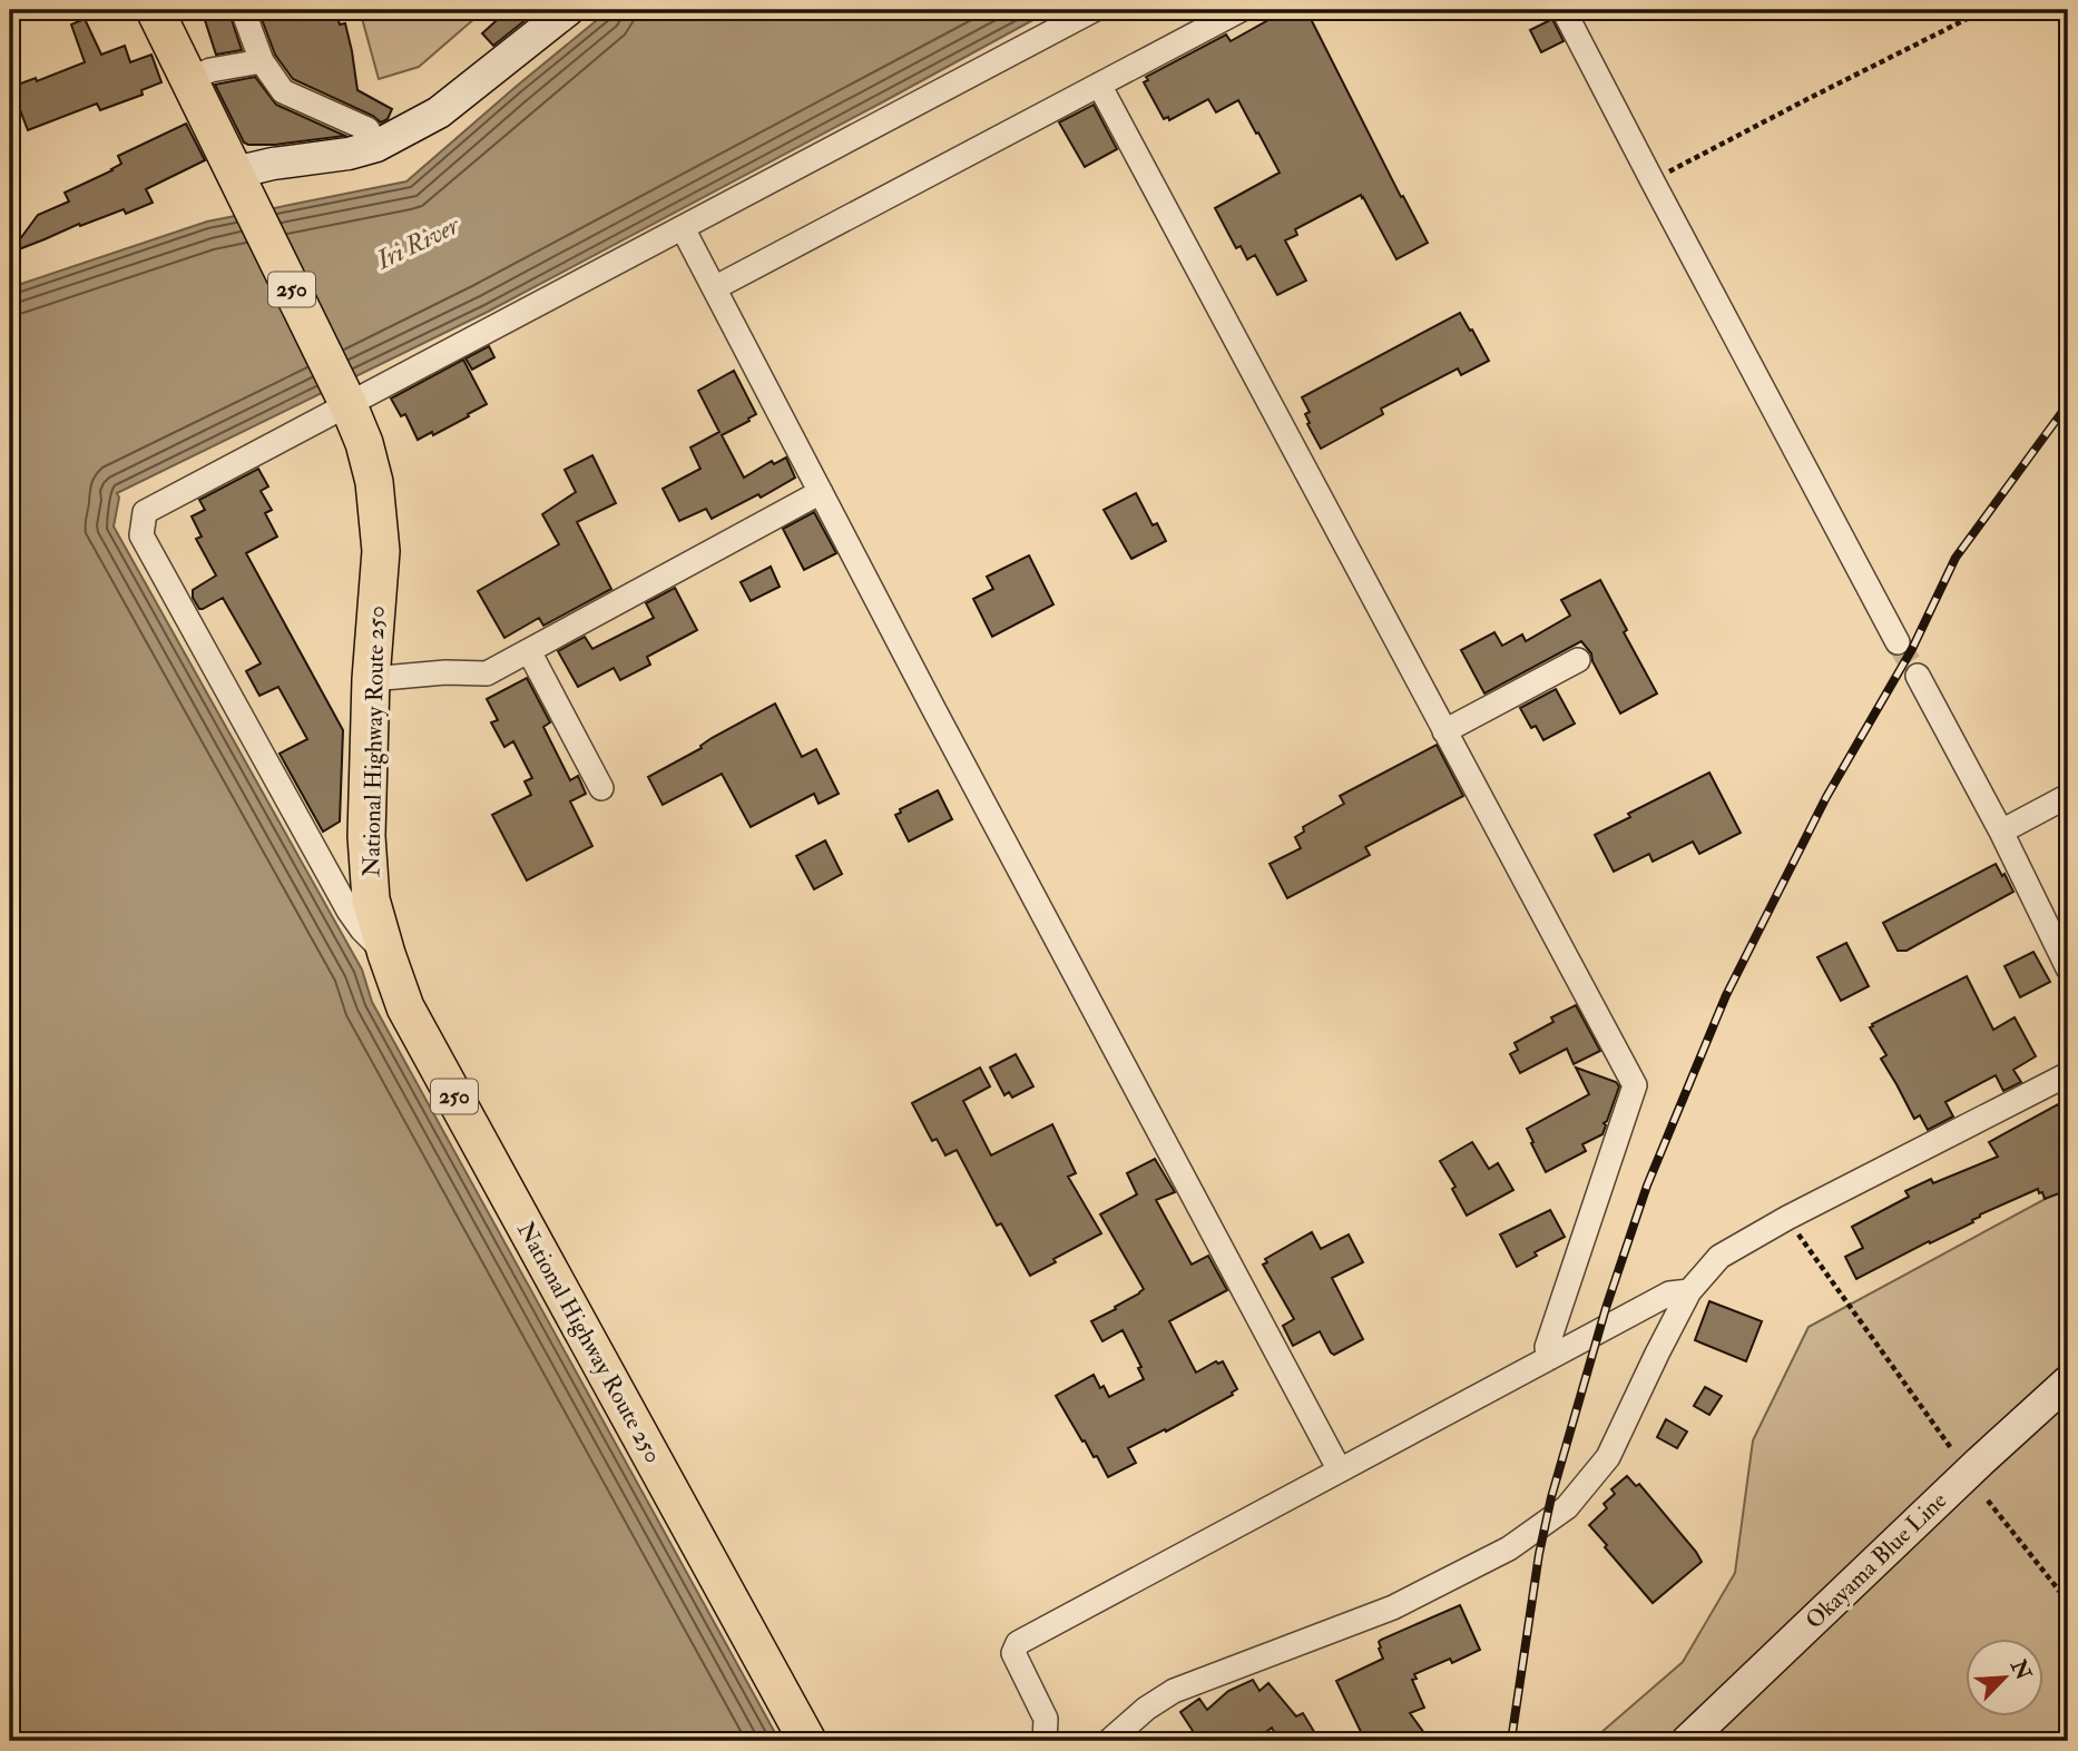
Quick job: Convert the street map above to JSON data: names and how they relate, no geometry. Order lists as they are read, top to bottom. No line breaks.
{"streets":{"highway":["250","National Highway Route 250"],"main road":["Okayama Blue Line"]},"water":["Iri River"],"north":"top right"}
